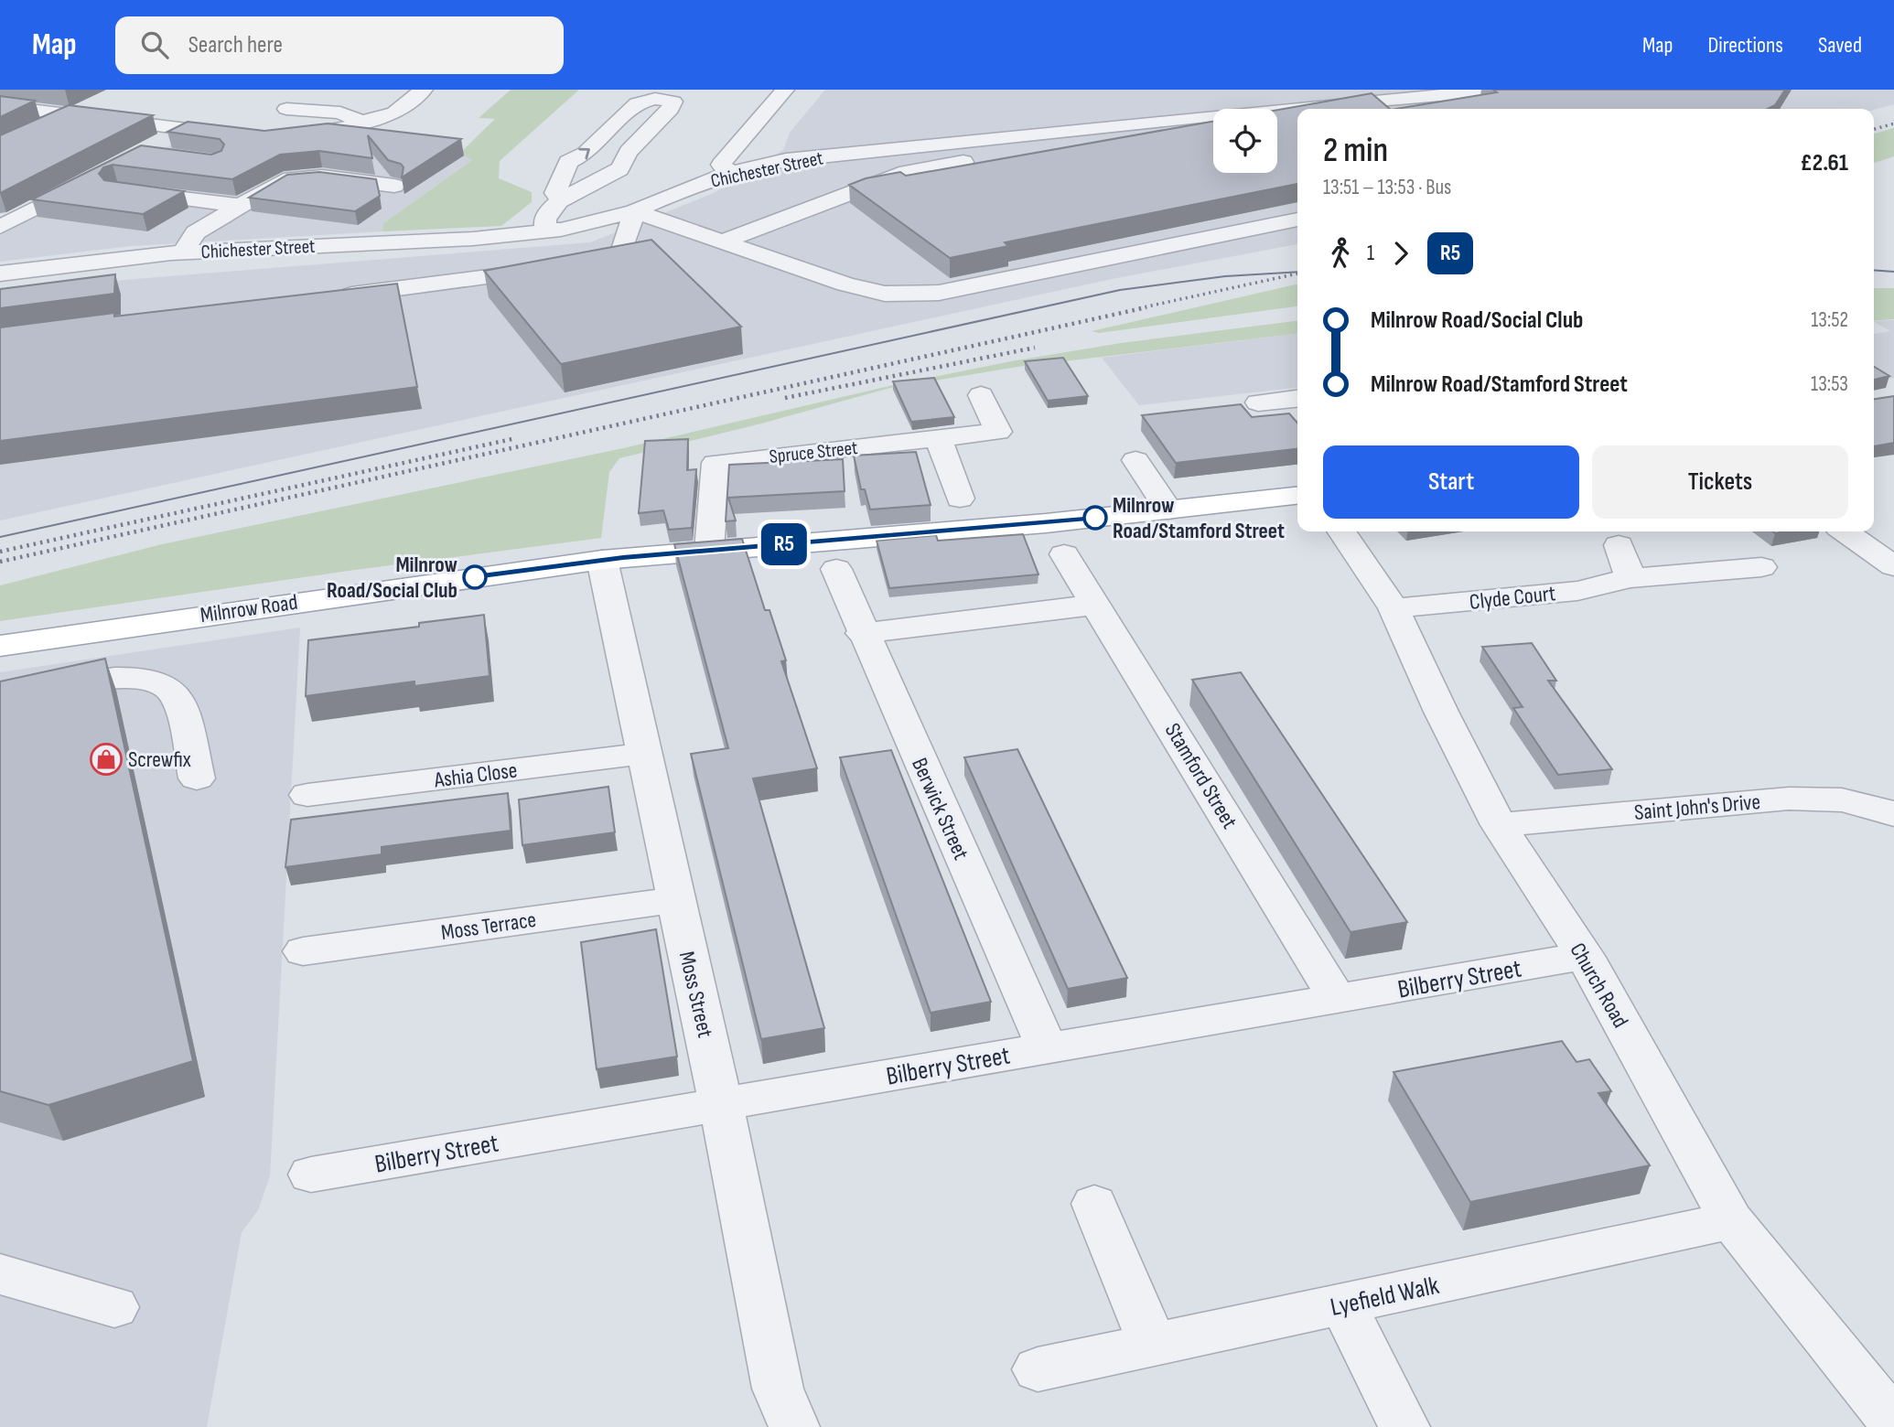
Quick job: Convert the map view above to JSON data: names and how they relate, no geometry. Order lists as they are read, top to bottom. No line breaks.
{"streets":{"main road":["Milnrow Road"],"street":["Chichester Street","Spruce Street","Clyde Court","Ashia Close","Stamford Street","Saint John's Drive","Berwick Street","Moss Terrace","Bilberry Street","Church Road","Moss Street","Lyefield Walk"]},"crossings":[["Spruce Street","Milnrow Road"],["Clyde Court","Church Road"],["Milnrow Road","Moss Street"],["Ashia Close","Moss Street"],["Stamford Street","Bilberry Street"],["Saint John's Drive","Church Road"],["Berwick Street","Bilberry Street"],["Moss Terrace","Moss Street"],["Bilberry Street","Church Road"],["Bilberry Street","Moss Street"],["Church Road","Lyefield Walk"]],"places":{"other":["Milnrow Road/Stamford Street","Milnrow Road/Social Club"],"shop":["Screwfix"]},"lines":["bus line R5"],"page":{"header":"Map","search":"Search here","nav":["Map","Directions","Saved"],"on_map":"R5","heading":["2 min","13:51 – 13:53 · Bus","£2.61"],"legs":["1","R5"],"list":[{"name":"Milnrow Road/Social Club","value":"13:52"},{"name":"Milnrow Road/Stamford Street","value":"13:53"}],"buttons":["Start","Tickets"]}}
